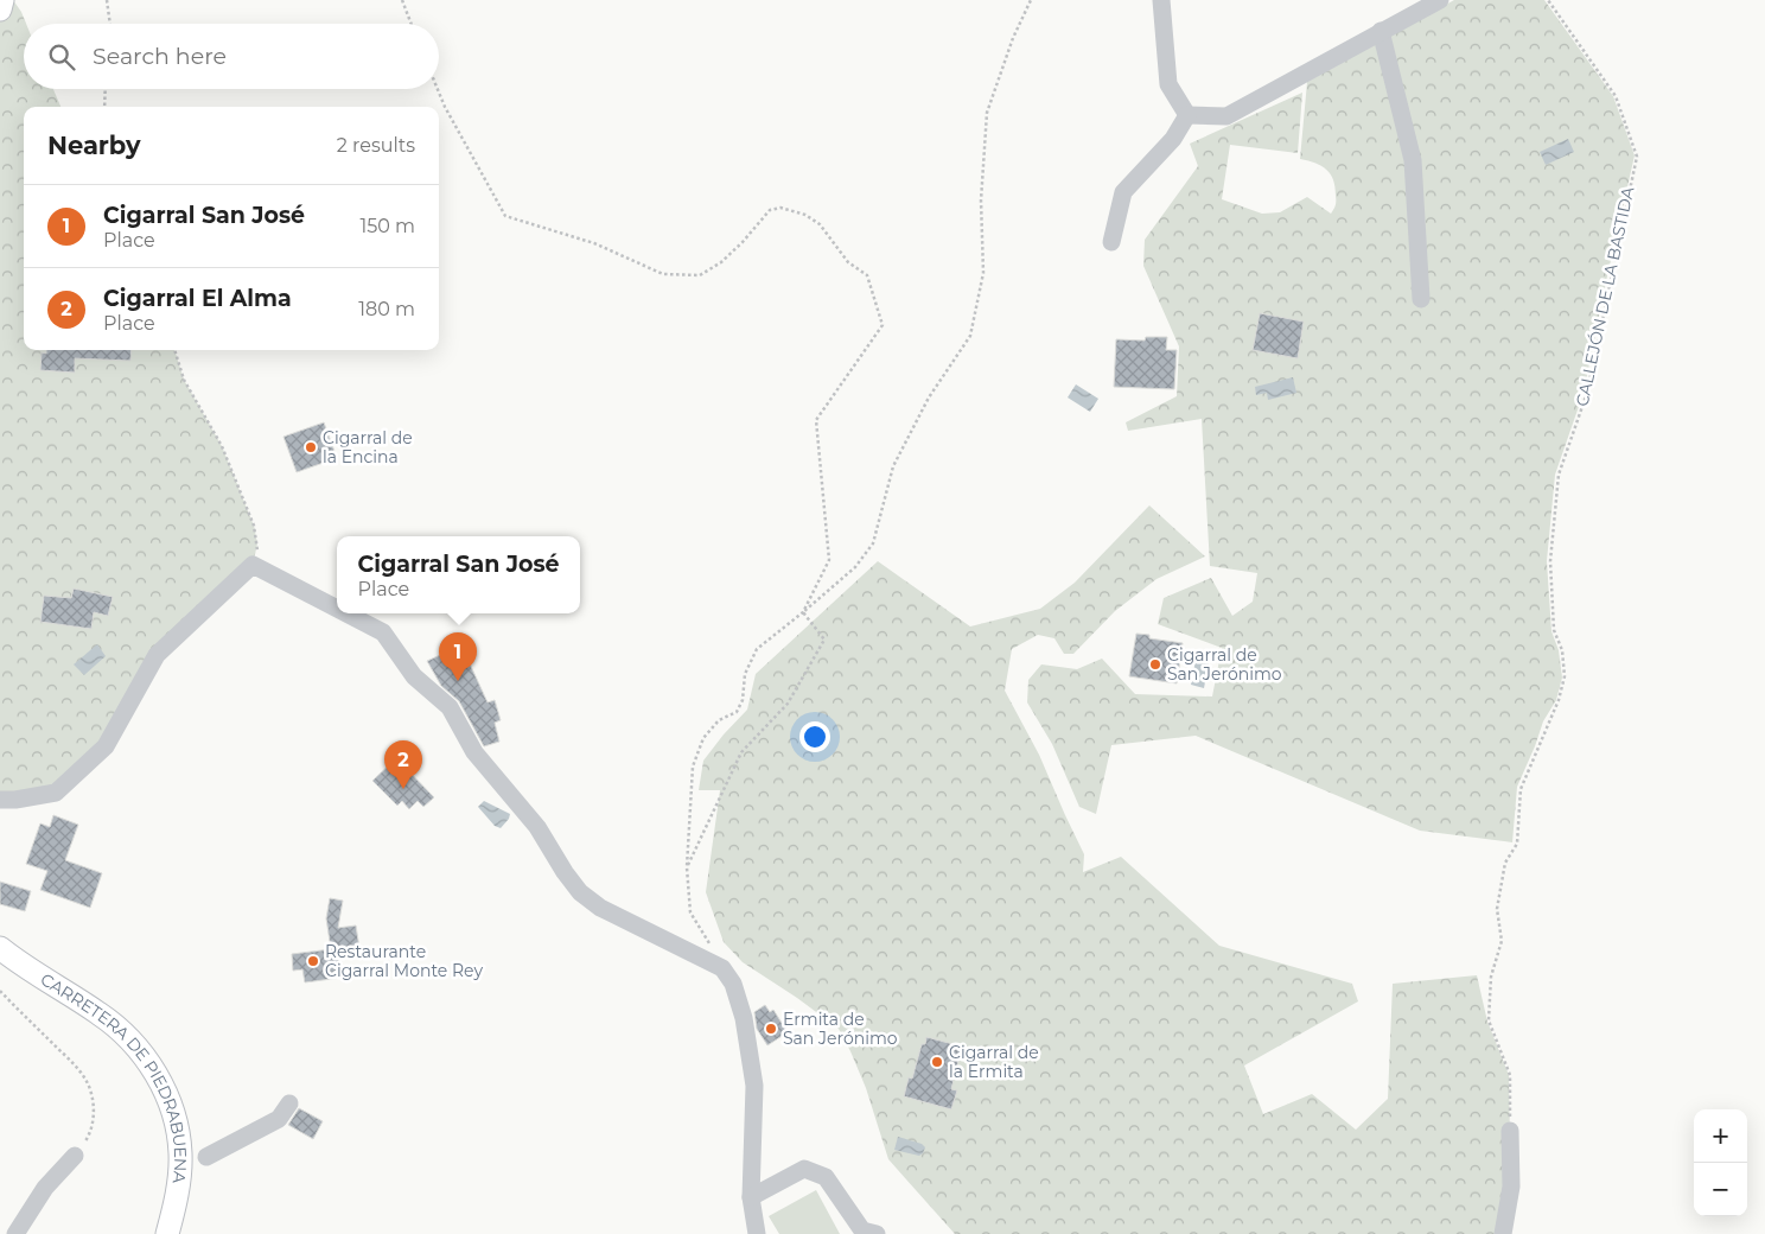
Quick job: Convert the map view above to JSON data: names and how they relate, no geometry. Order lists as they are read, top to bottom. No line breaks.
{"streets":{"main road":["CARRETERA DE PIEDRABUENA"],"path":["CALLEJÓN DE LA BASTIDA"]},"places":["Cigarral de la Encina","Cigarral de San Jerónimo","Restaurante Cigarral Monte Rey","Ermita de San Jerónimo","Cigarral de la Ermita"],"page":{"search":"Search here","heading":["Nearby","2 results"],"list":[{"mark":"1","name":"Cigarral San José","note":"Place","value":"150 m"},{"mark":"2","name":"Cigarral El Alma","note":"Place","value":"180 m"}],"popup":["Cigarral San José","Place"],"pins":["1","2"],"map_buttons":["+","−"]}}
